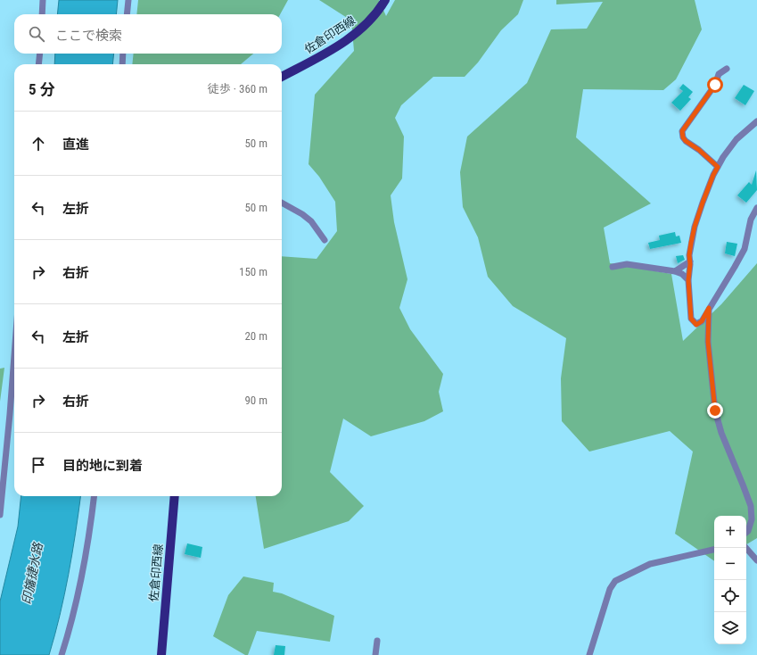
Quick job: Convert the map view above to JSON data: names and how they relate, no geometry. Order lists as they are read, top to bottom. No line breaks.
{"streets":{"main road":["佐倉印西線"]},"water":["印旛捷水路"],"page":{"search":"ここで検索","heading":["5 分","徒歩 · 360 m"],"list":[["直進","50 m"],["左折","50 m"],["右折","150 m"],["左折","20 m"],["右折","90 m"],"目的地に到着"],"map_buttons":["+","−"]}}
